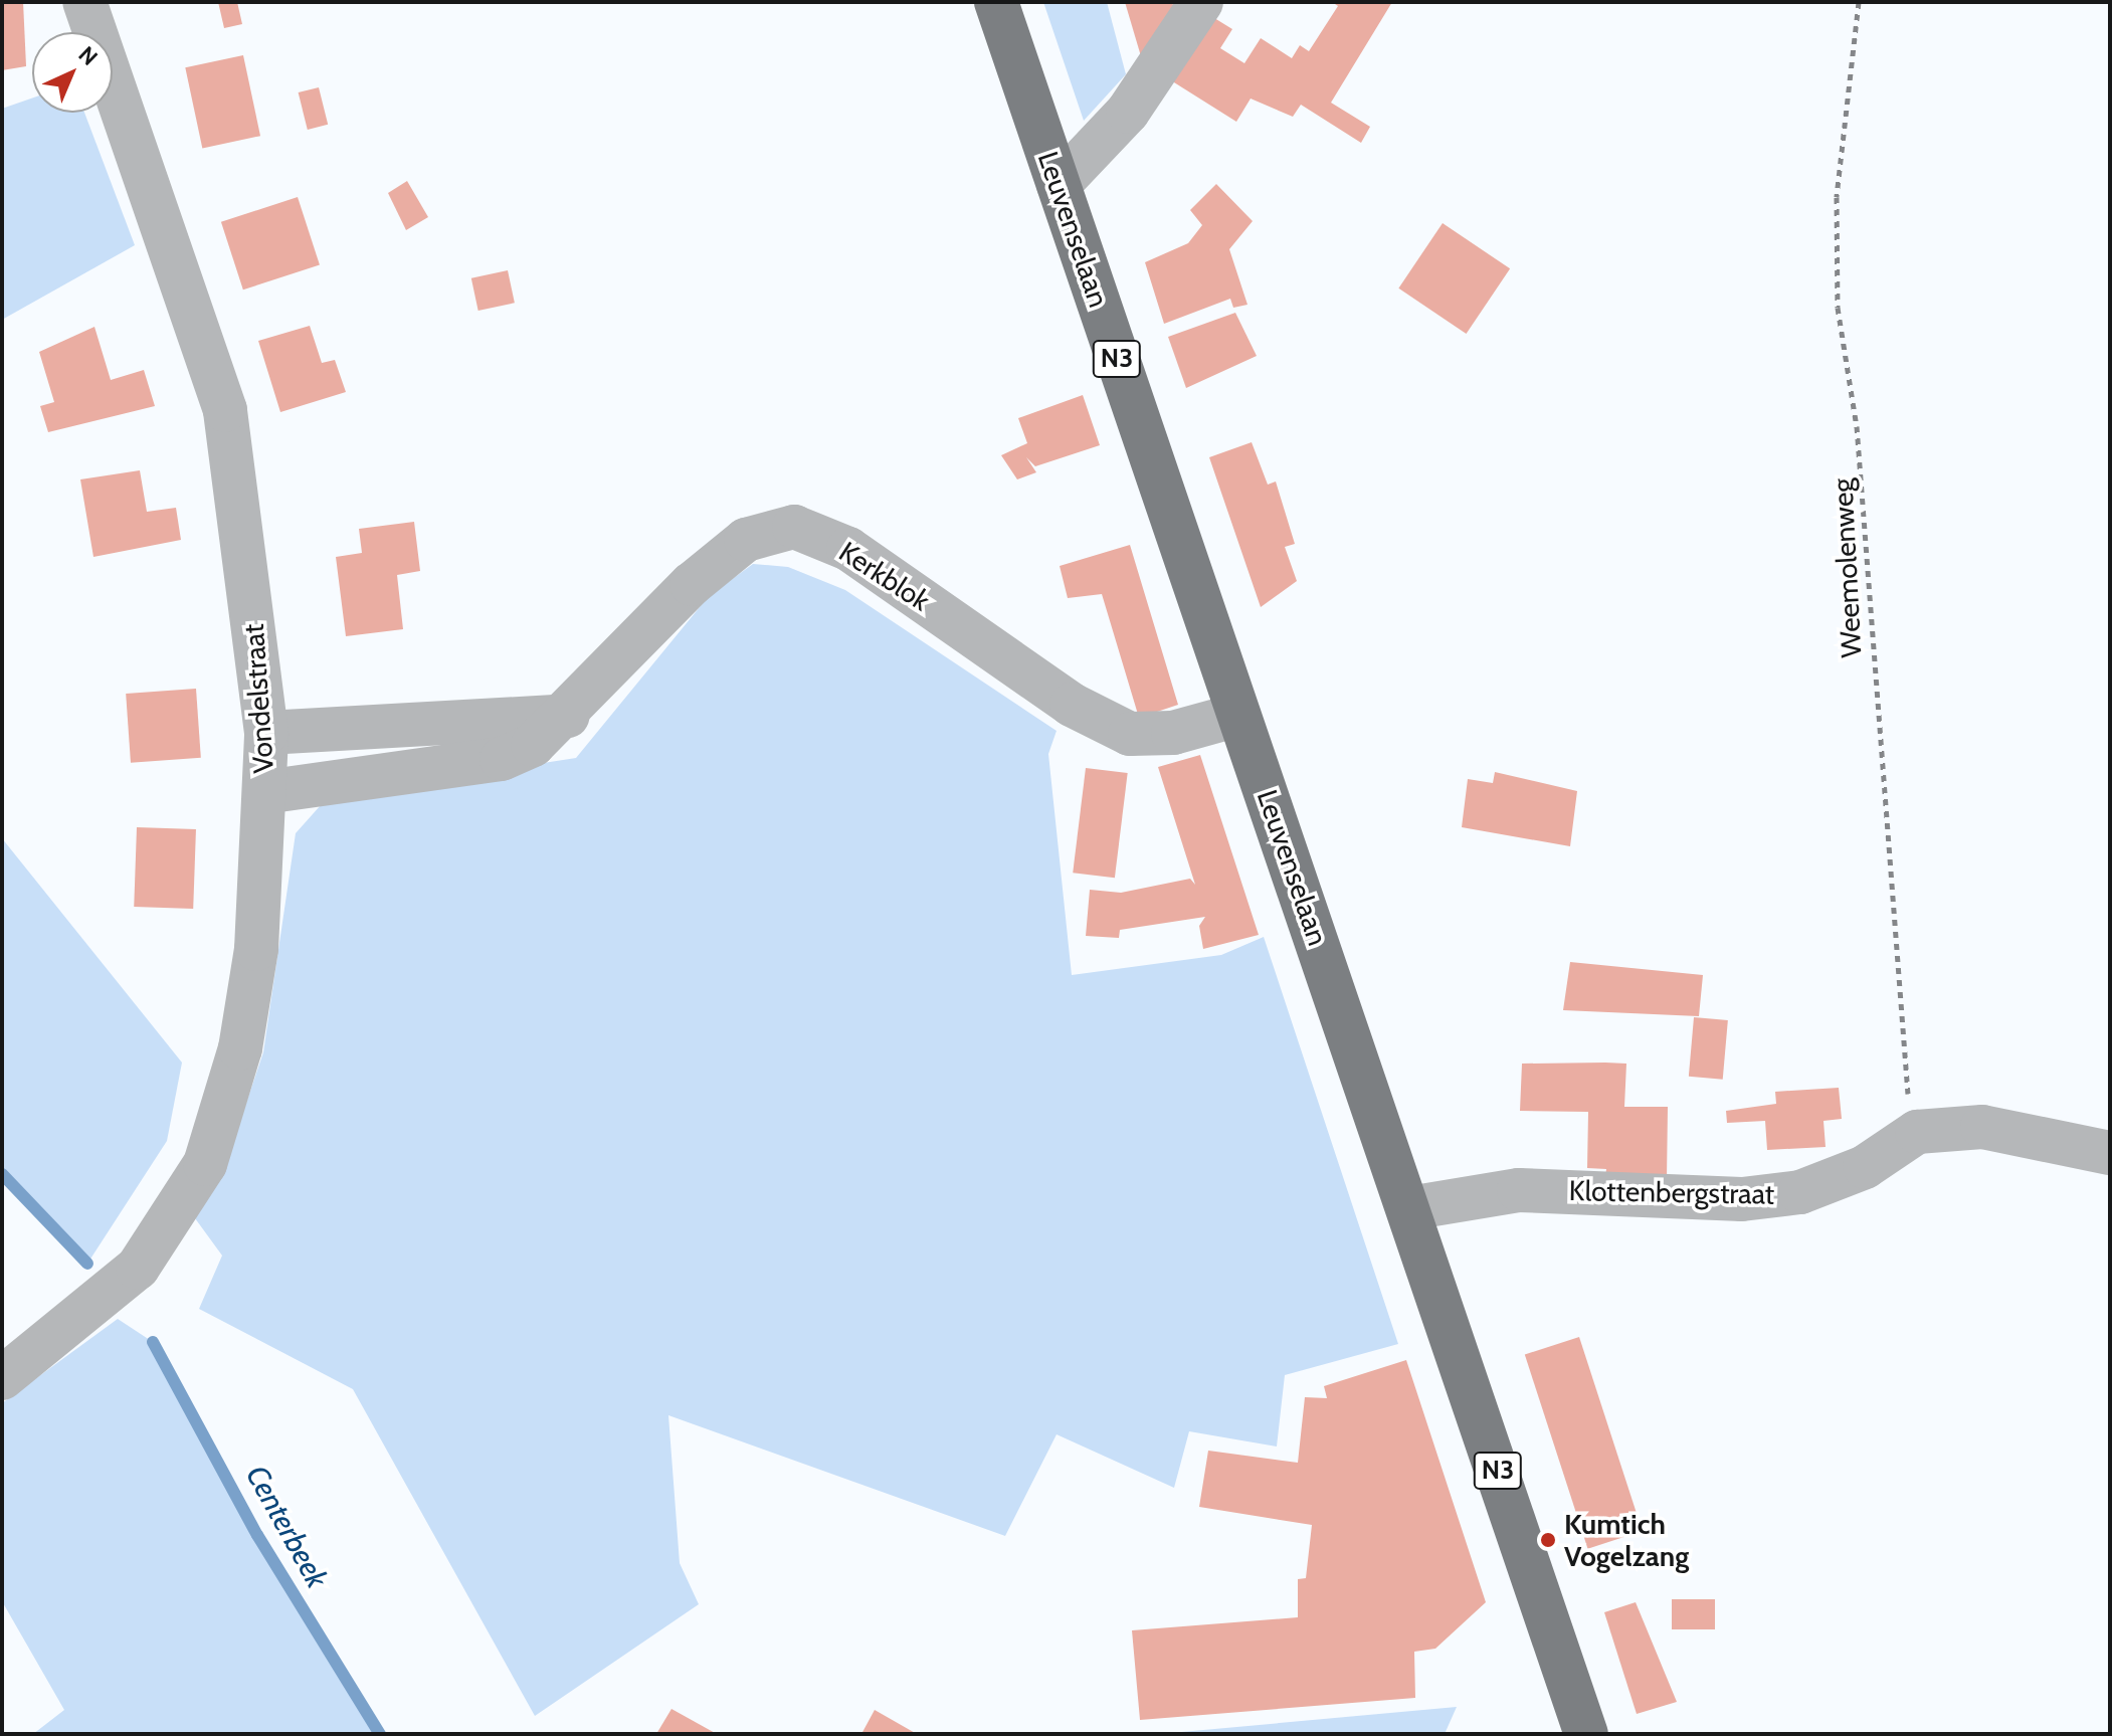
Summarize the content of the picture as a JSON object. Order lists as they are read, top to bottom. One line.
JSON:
{"streets":{"main road":["Leuvenselaan","N3"],"street":["Kerkblok","Vondelstraat","Klottenbergstraat"],"path":["Weemolenweg"]},"crossings":[["Leuvenselaan","Kerkblok"],["Leuvenselaan","Klottenbergstraat"],["Weemolenweg","Klottenbergstraat"],["Kerkblok","Vondelstraat"]],"water":["Centerbeek"],"places":["Kumtich Vogelzang"],"north":"top right"}
